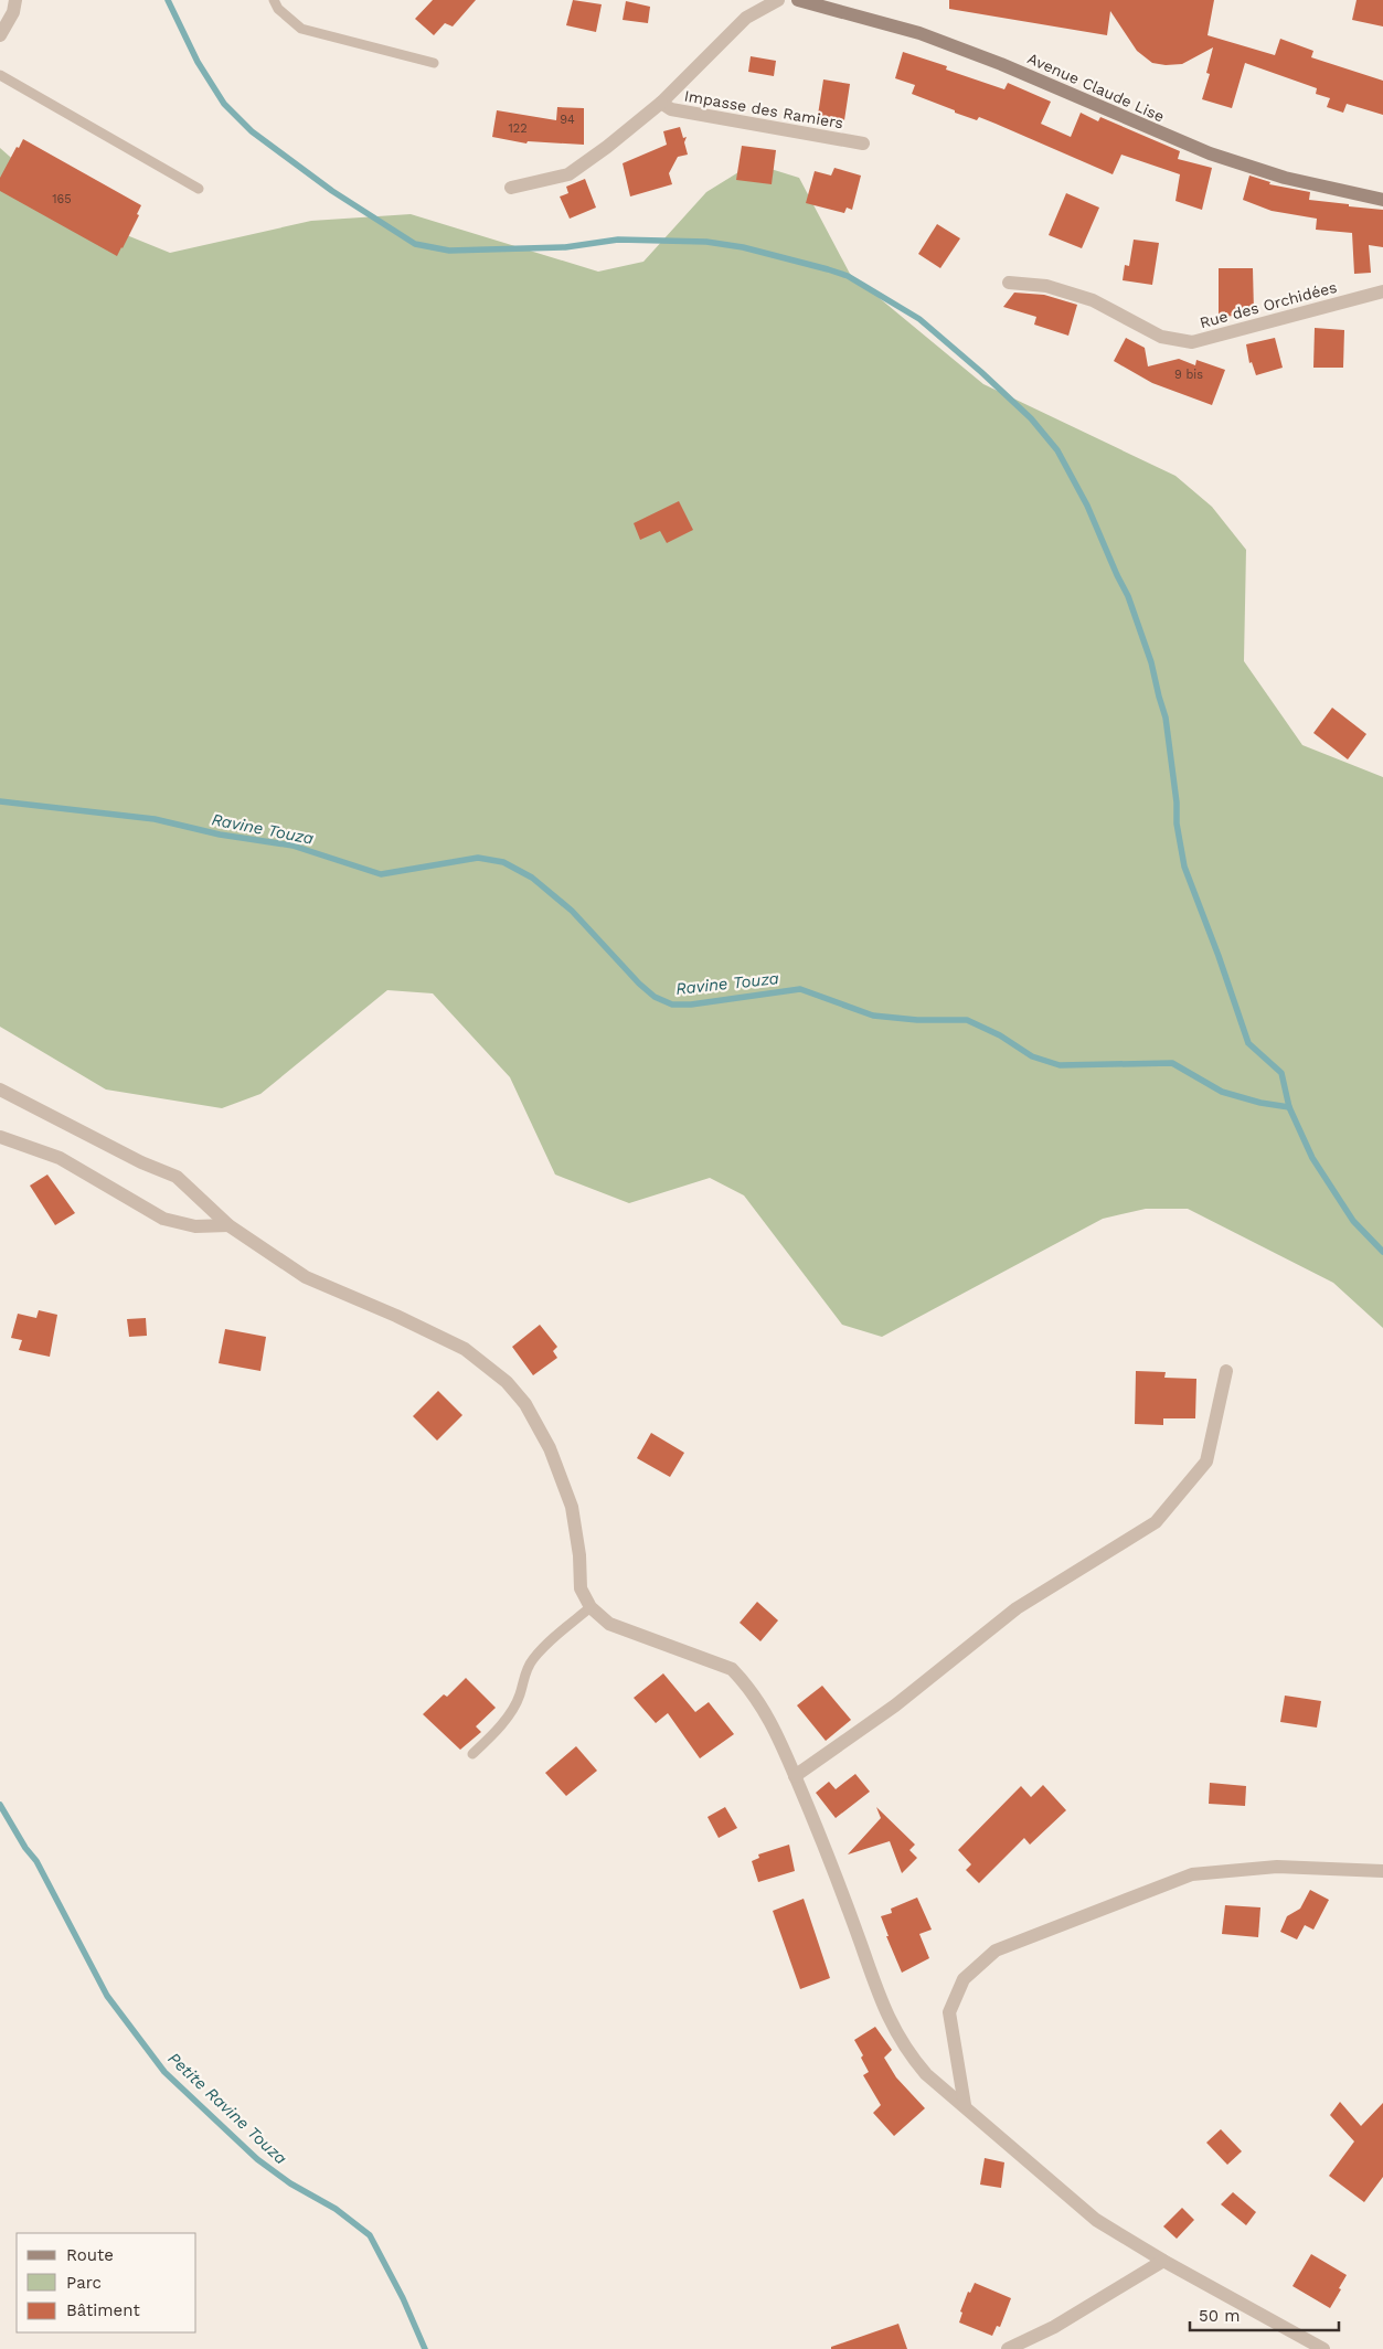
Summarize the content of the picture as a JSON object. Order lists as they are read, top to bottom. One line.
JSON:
{"streets":{"street":["Avenue Claude Lise","Impasse des Ramiers","Rue des Orchidées"]},"water":["Ravine Touza","Petite Ravine Touza"],"house_numbers":["94","122","165","9 bis"],"legend":["Route","Parc","Bâtiment"],"scale_bar":"50 m"}
